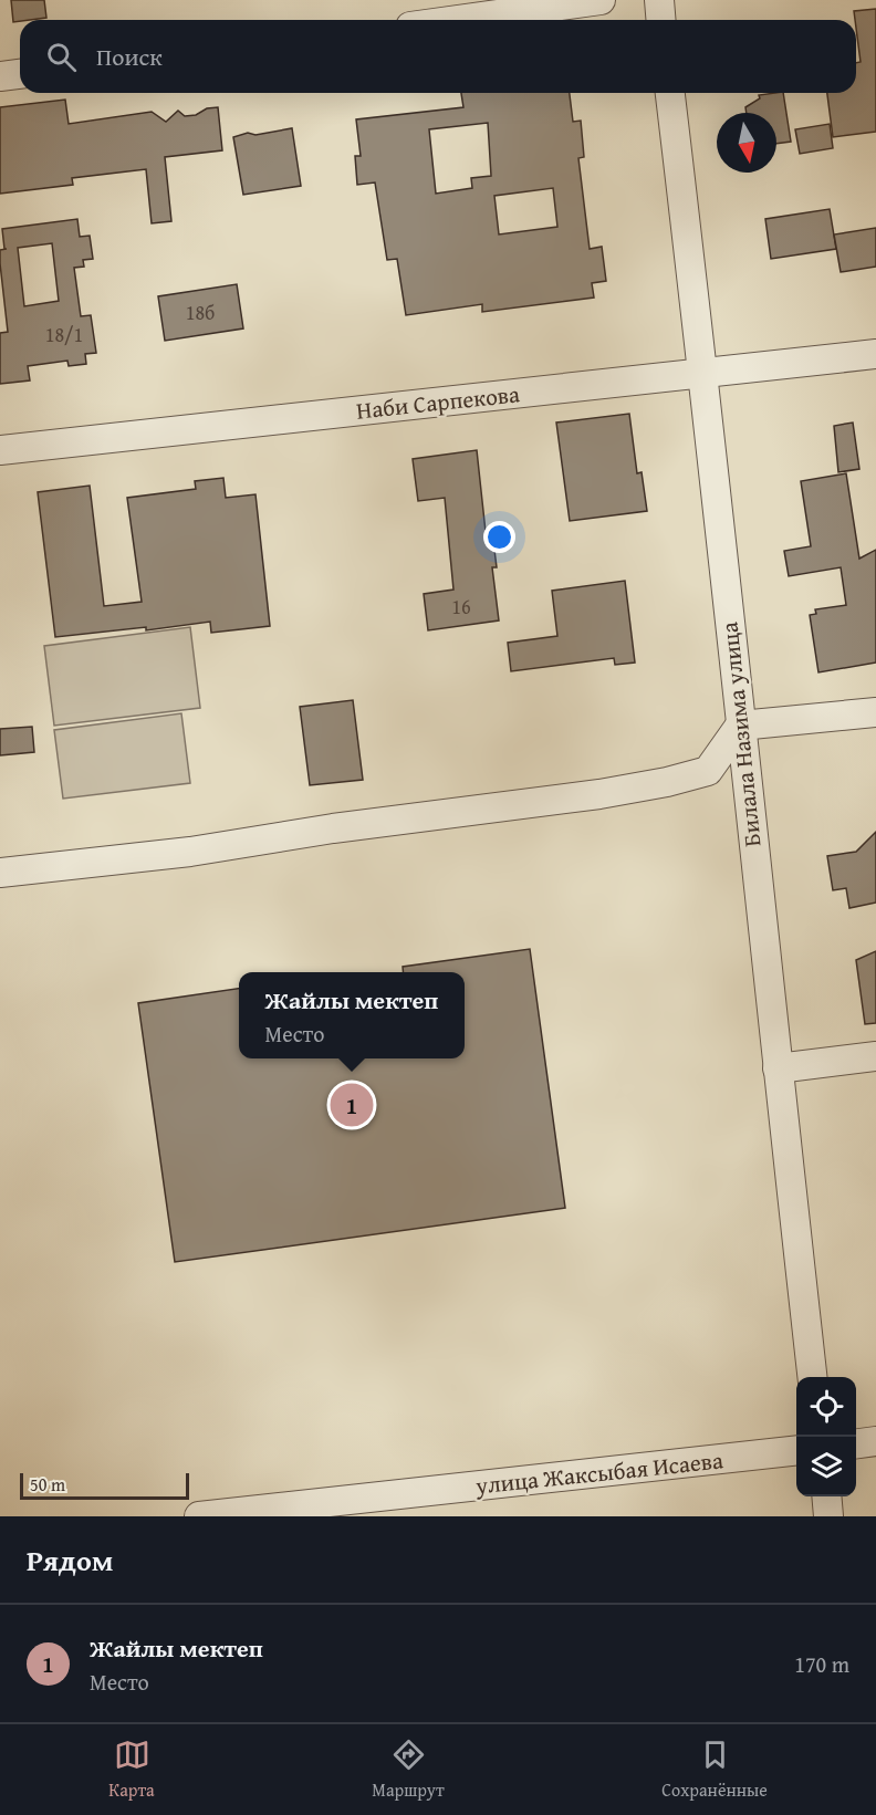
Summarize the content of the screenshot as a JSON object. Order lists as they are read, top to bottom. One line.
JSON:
{"streets":{"street":["Наби Сарпекова","Билала Назима улица","улица Жаксыбая Исаева"]},"crossings":[["Наби Сарпекова","Билала Назима улица"]],"house_numbers":["18б","18/1","16"],"scale_bar":"50 m","north":"bottom","page":{"search":"Поиск","popup":["Жайлы мектеп","Место"],"pins":"1","scale":"50 m","heading":"Рядом","list":[{"mark":"1","name":"Жайлы мектеп","note":"Место","value":"170 m"}],"nav":["Карта","Маршрут","Сохранённые"]}}
